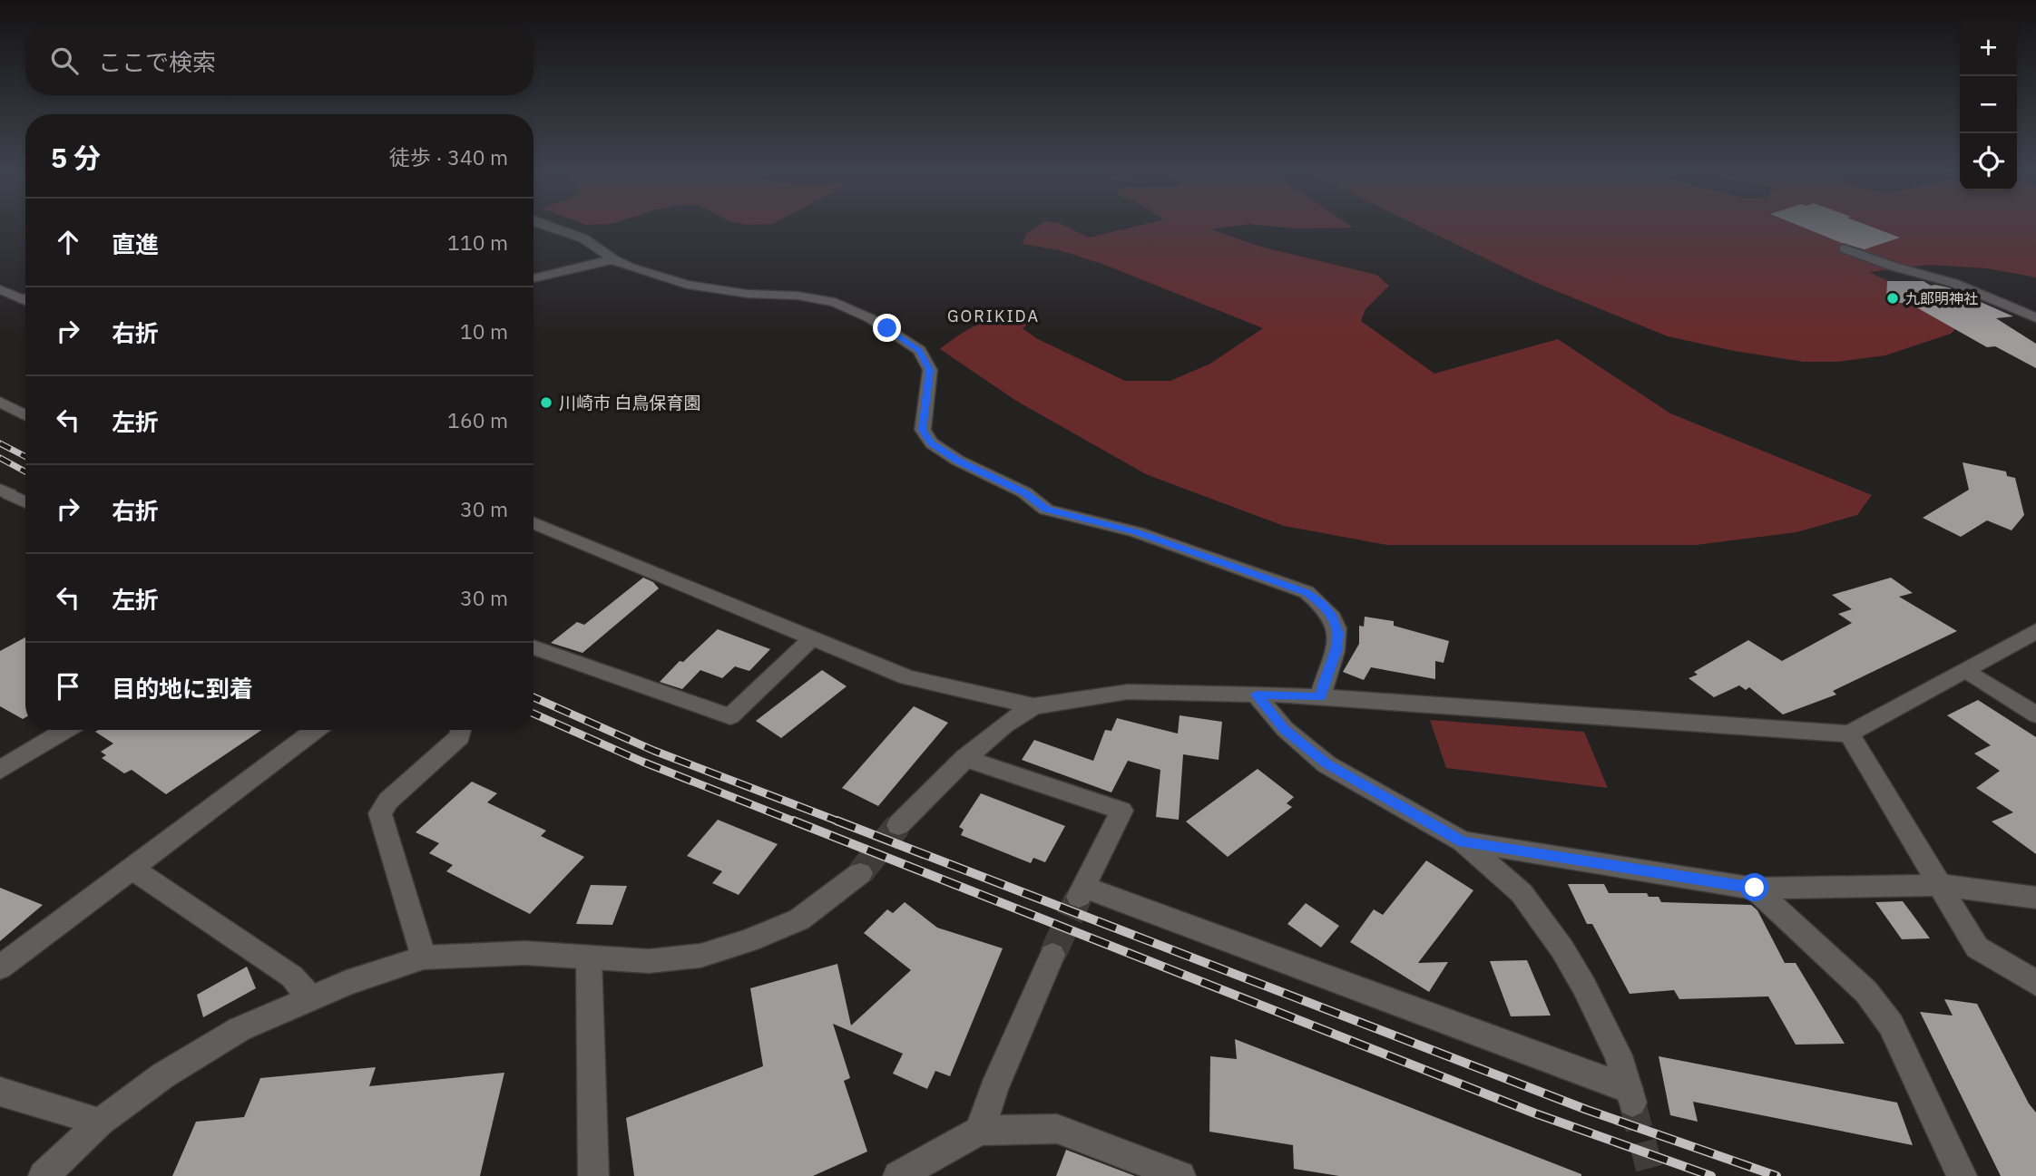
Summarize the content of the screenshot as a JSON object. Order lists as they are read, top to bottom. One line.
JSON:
{"districts":["GORIKIDA"],"places":["九郎明神社","川崎市 白鳥保育園"],"page":{"map_buttons":["+","−"],"search":"ここで検索","heading":["5 分","徒歩 · 340 m"],"list":[["直進","110 m"],["右折","10 m"],["左折","160 m"],["右折","30 m"],["左折","30 m"],"目的地に到着"]}}
